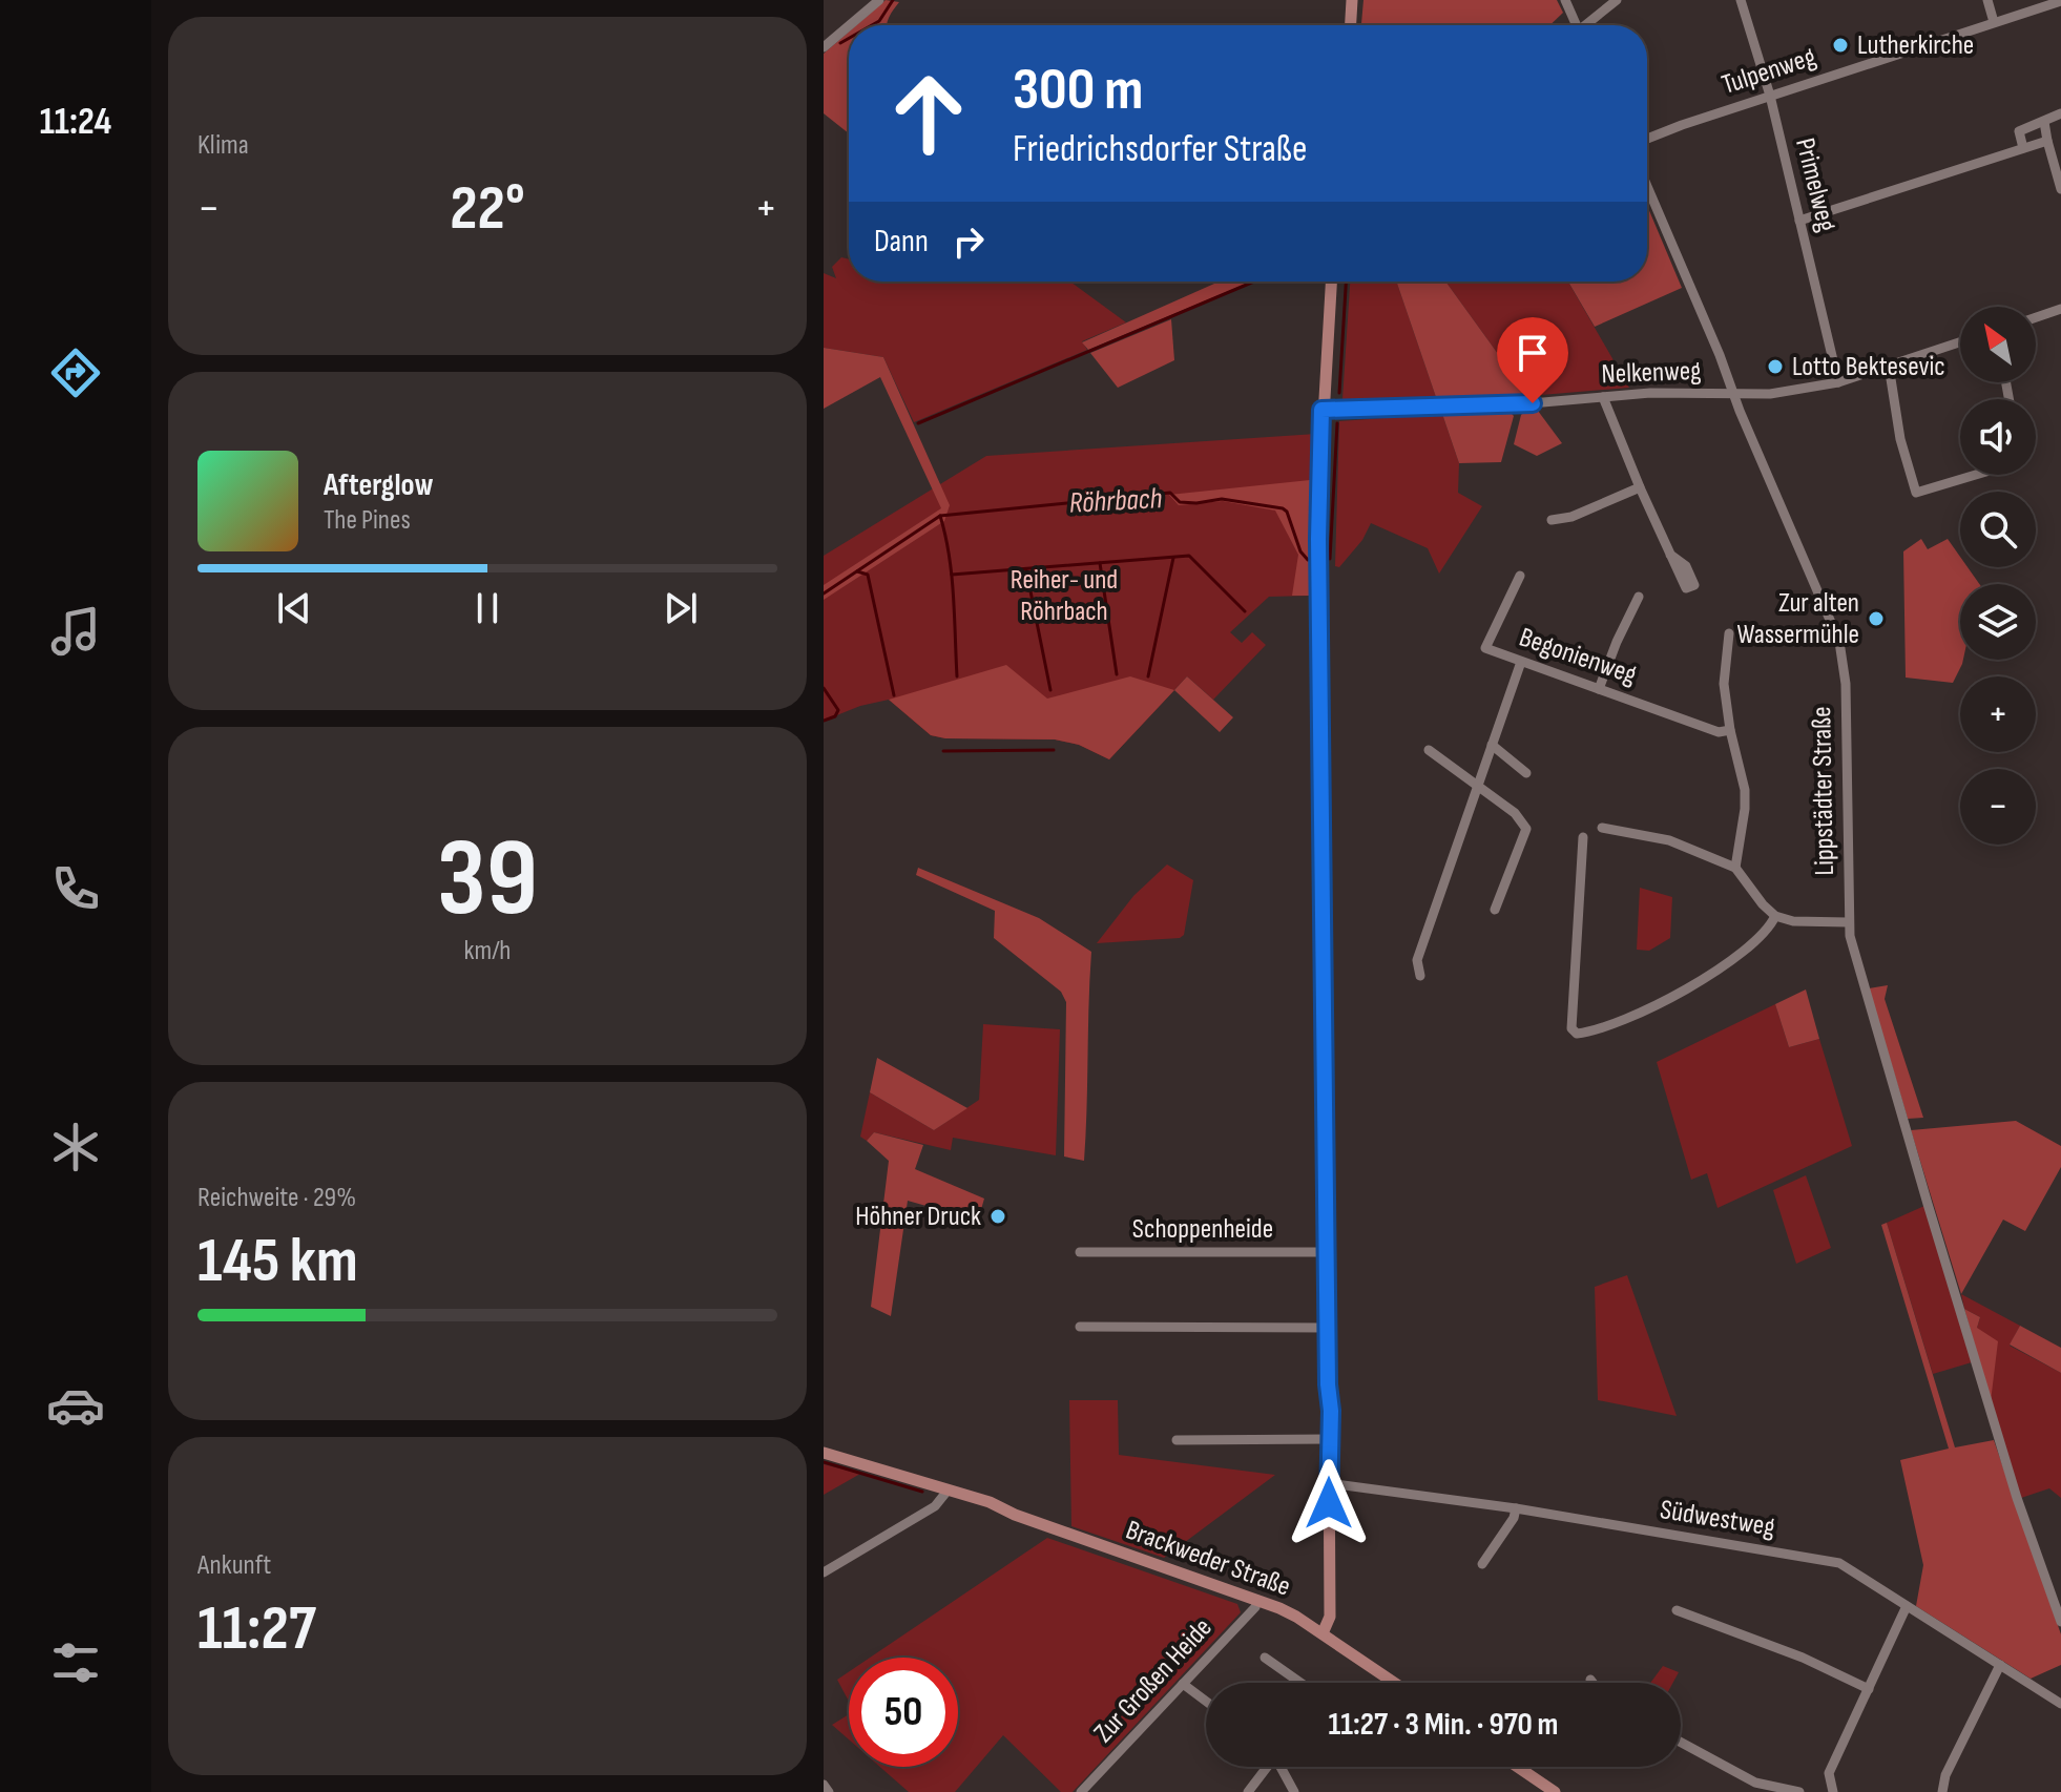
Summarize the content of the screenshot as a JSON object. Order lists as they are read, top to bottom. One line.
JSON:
{"streets":{"main road":["Brackweder Straße"],"street":["Tulpenweg","Primelweg","Nelkenweg","Begonienweg","Lippstädter Straße","Schoppenheide","Südwestweg","Zur Großen Heide"]},"crossings":[["Tulpenweg","Primelweg"],["Primelweg","Nelkenweg"],["Nelkenweg","Lippstädter Straße"],["Brackweder Straße","Zur Großen Heide"]],"water":["Röhrbach"],"parks":["Reiher- und Röhrbach"],"places":["Lutherkirche","Lotto Bektesevic","Zur alten Wassermühle","Höhner Druck"],"north":"top left","page":{"tabs":"11:24","tile":["Klima",["39","km/h"],["Reichweite · 29%","145 km"],["Ankunft","11:27"]],"turn":["300 m","Friedrichsdorfer Straße"],"heat":["−","22°","+"],"then":"Dann","map_buttons":["+","−"],"song":["Afterglow","The Pines"],"limit":"50","trip":"11:27 · 3 Min. · 970 m"}}
